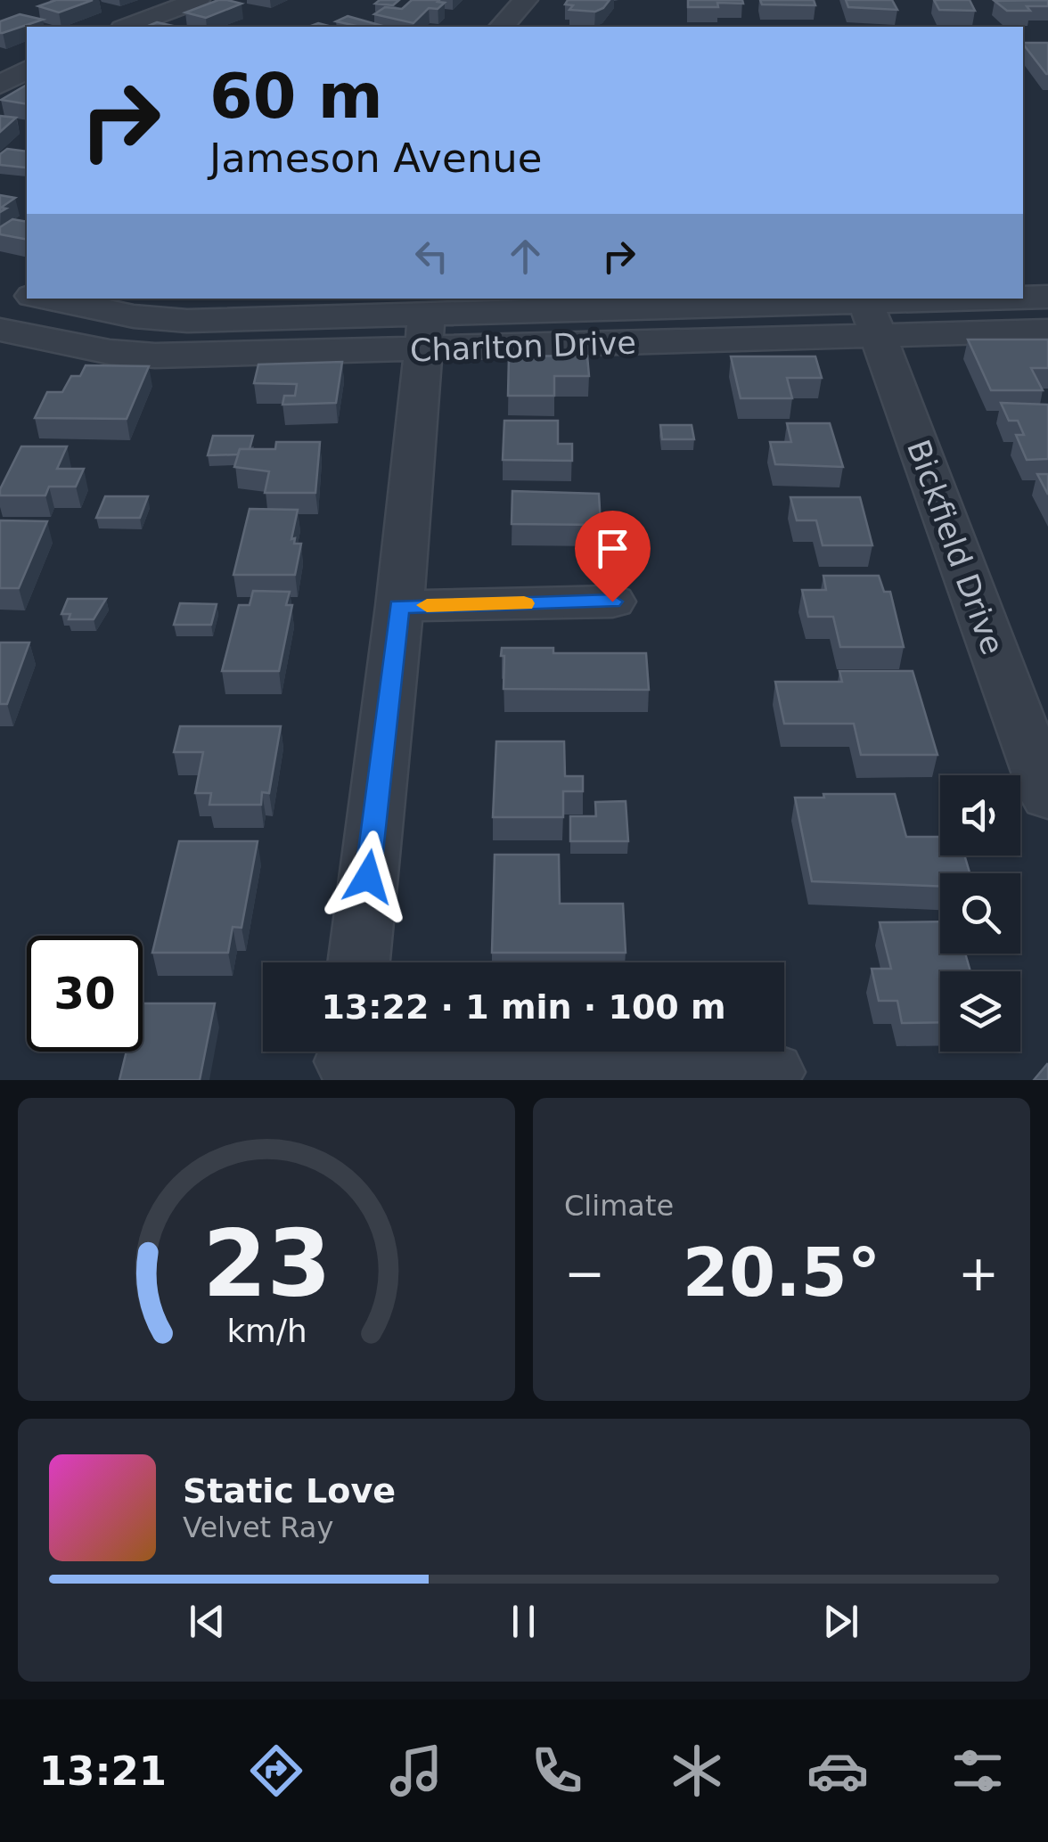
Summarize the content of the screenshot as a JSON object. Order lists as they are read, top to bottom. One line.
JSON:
{"streets":{"street":["Charlton Drive","Bickfield Drive"]},"crossings":[["Charlton Drive","Bickfield Drive"]],"page":{"turn":["60 m","Jameson Avenue"],"limit":"30","trip":"13:22 · 1 min · 100 m","tile":"Climate","heat":["−","20.5°","+"],"song":["Static Love","Velvet Ray"],"tabs":"13:21","gauge":["23","km/h"]}}
